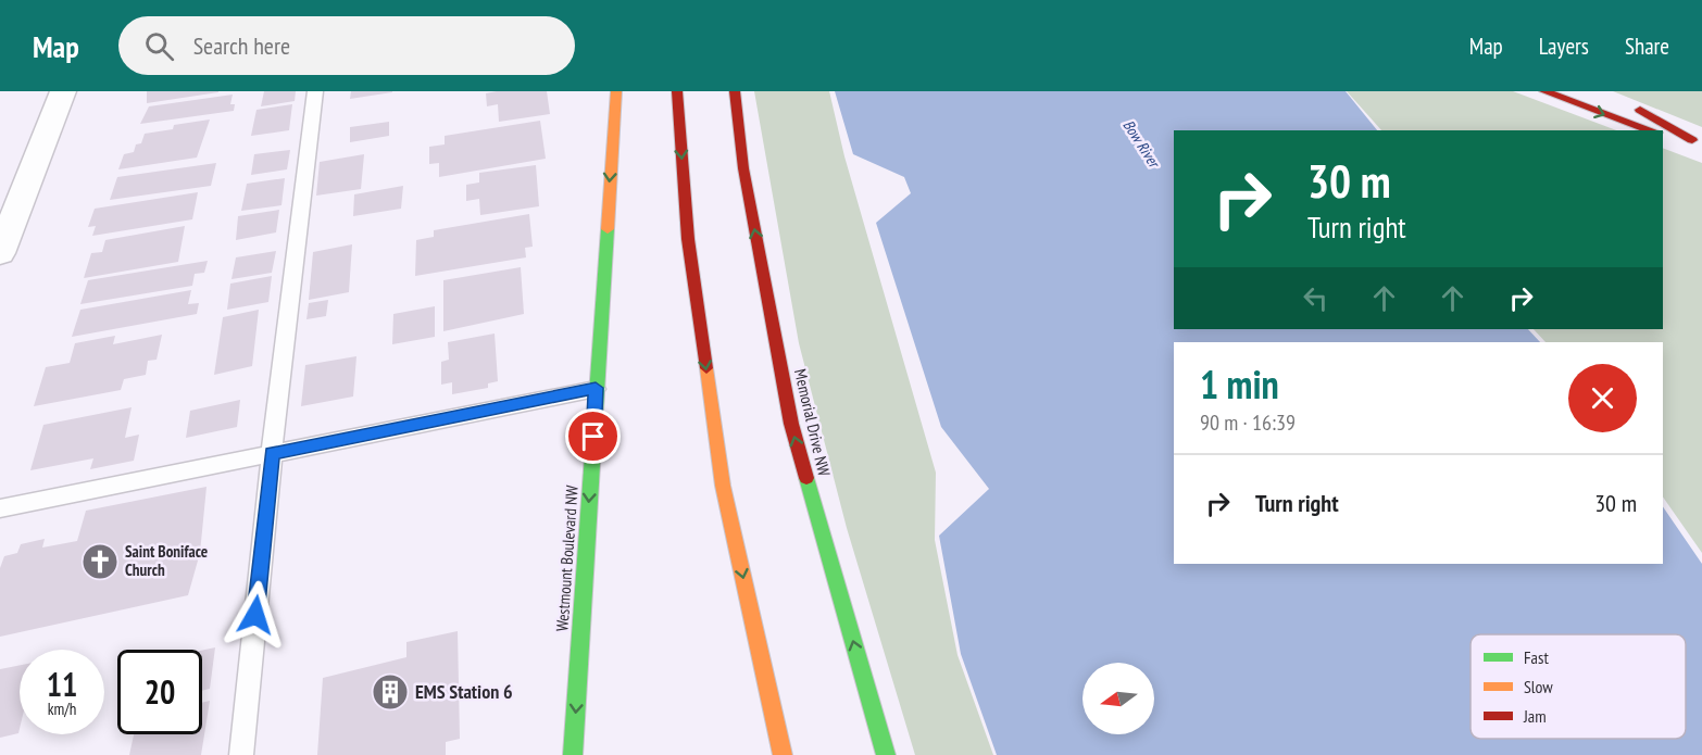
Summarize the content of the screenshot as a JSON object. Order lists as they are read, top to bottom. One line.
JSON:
{"streets":{"main road":["Memorial Drive NW","Westmount Boulevard NW"]},"water":["Bow River"],"places":{"church":["Saint Boniface Church"],"building":["EMS Station 6"]},"legend":["Fast","Slow","Jam"],"north":"left","page":{"header":"Map","search":"Search here","nav":["Map","Layers","Share"],"turn":["30 m","Turn right"],"heading":["1 min","90 m · 16:39"],"list":[{"name":"Turn right","value":"30 m"}],"speed":"11 km/h","limit":"20"}}
